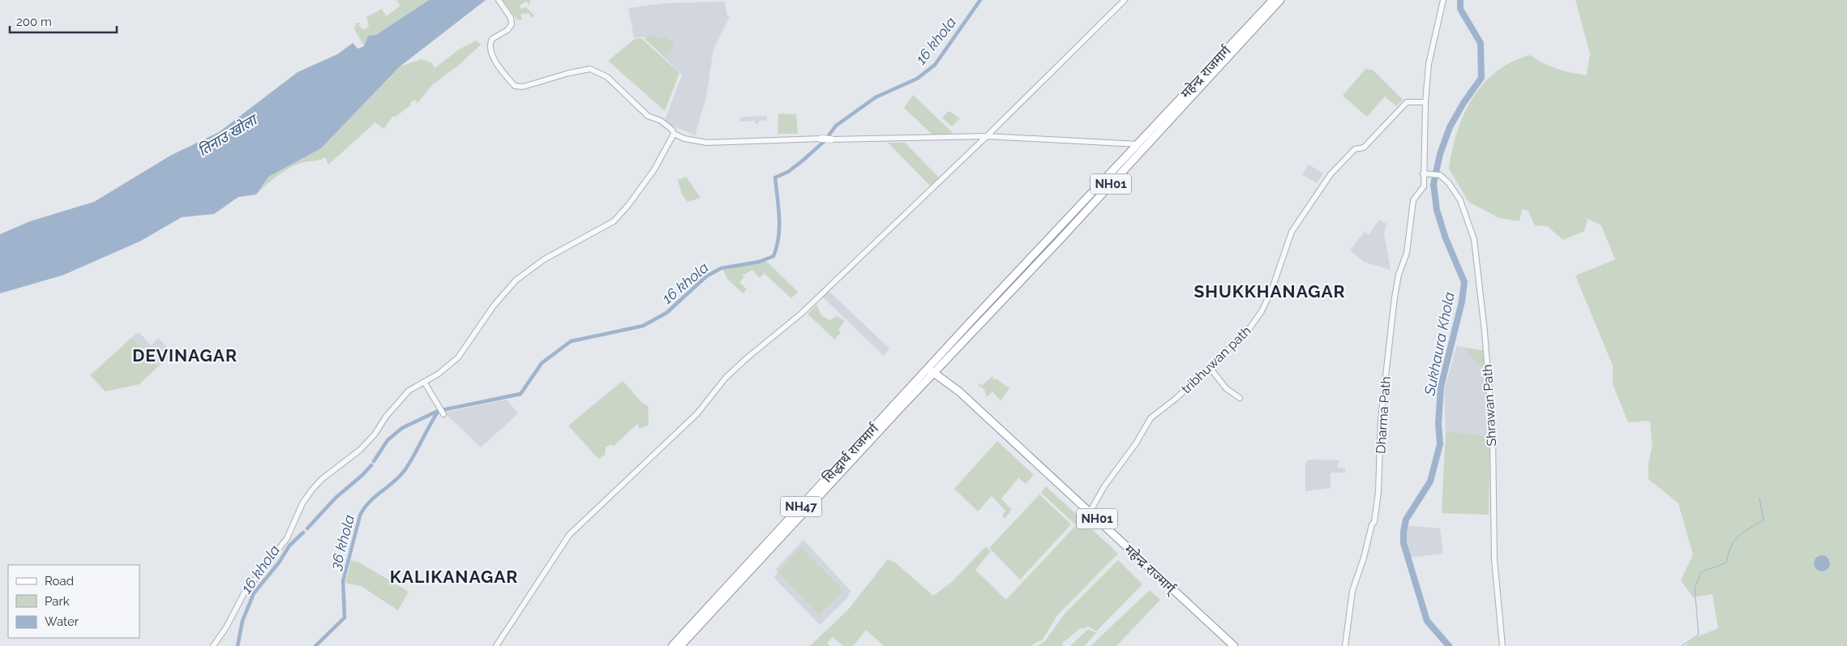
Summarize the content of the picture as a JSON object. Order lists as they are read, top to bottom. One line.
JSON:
{"streets":{"highway":["महेन्द्र राजमार्ग","NH01","सिद्धार्थ राजमार्ग","NH47","महेन्द्र राज्मार्ग्"],"street":["tribhuwan path","Shrawan Path","Dharma Path"]},"crossings":[["महेन्द्र राजमार्ग","NH01"],["NH01","सिद्धार्थ राजमार्ग"],["NH01","NH47"],["NH01","महेन्द्र राज्मार्ग्"],["tribhuwan path","महेन्द्र राज्मार्ग्"],["Shrawan Path","Dharma Path"],["सिद्धार्थ राजमार्ग","NH47"],["सिद्धार्थ राजमार्ग","महेन्द्र राज्मार्ग्"],["NH47","महेन्द्र राज्मार्ग्"]],"districts":["SHUKKHANAGAR","DEVINAGAR","KALIKANAGAR"],"water":["16 khola","तिनाउ खोला","Sukhaura Khola","36 khola"],"legend":["Road","Park","Water"],"scale_bar":"200 m"}
